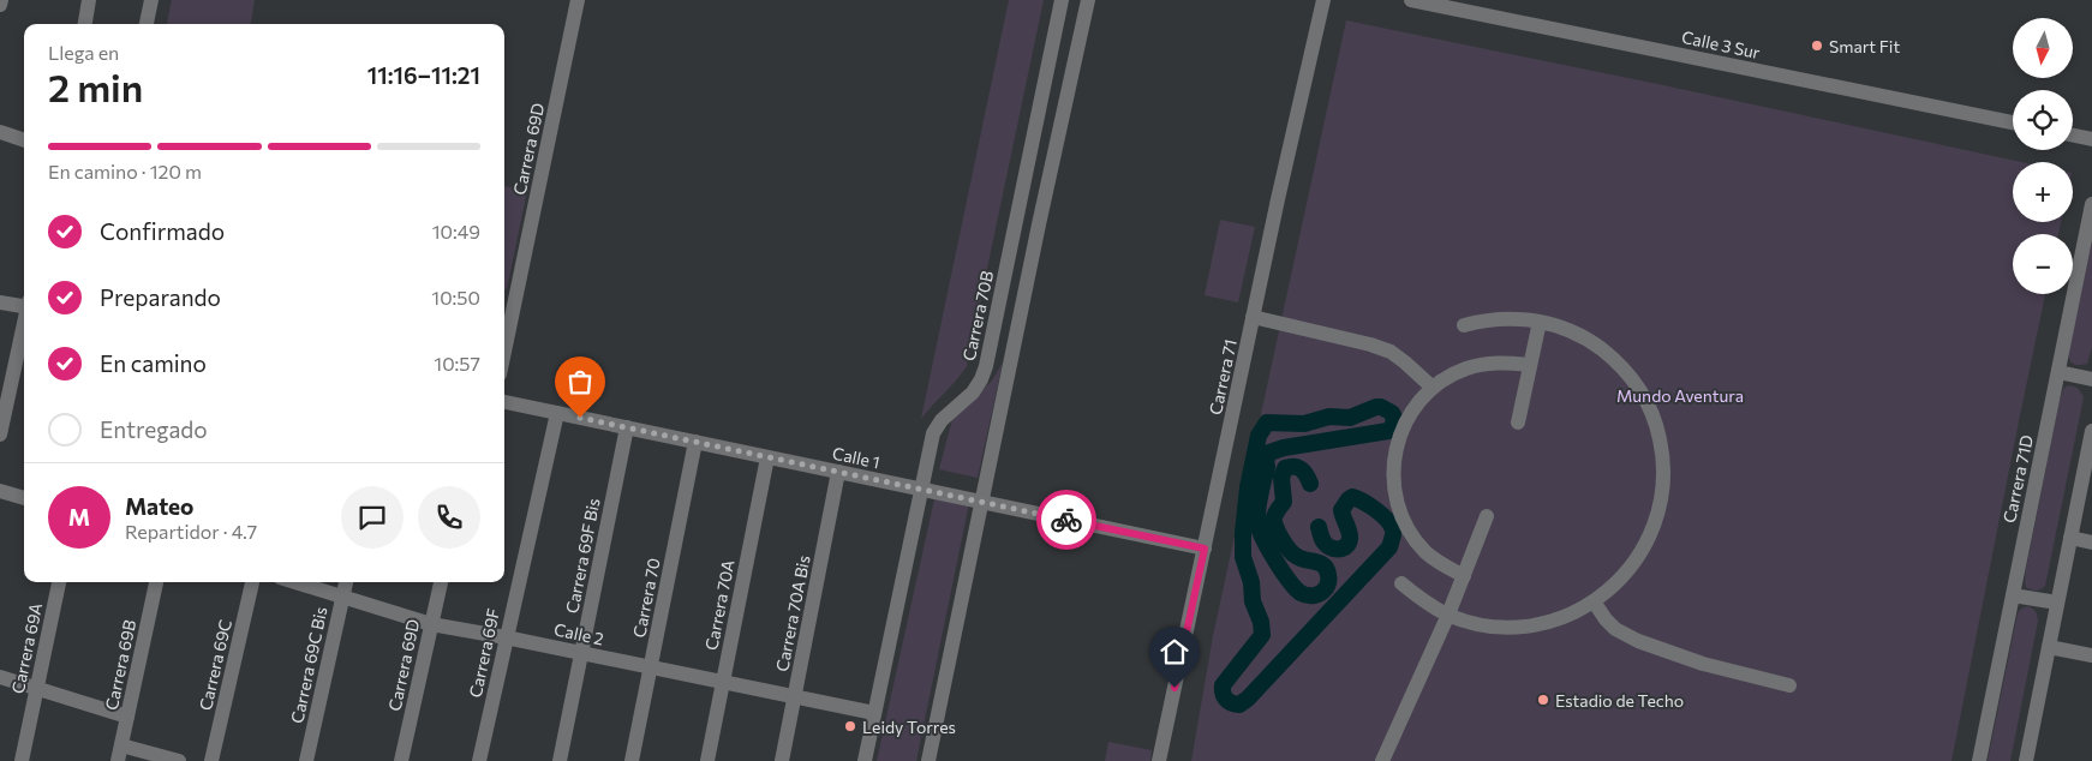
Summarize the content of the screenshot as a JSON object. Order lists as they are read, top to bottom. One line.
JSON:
{"streets":{"street":["Calle 3 Sur","Carrera 69D","Carrera 70B","Carrera 71","Calle 1","Carrera 71D","Carrera 69F Bis","Carrera 70","Carrera 70A","Carrera 70A Bis","Calle 2","Carrera 69A","Carrera 69F","Carrera 69B","Carrera 69C","Carrera 69C Bis"]},"crossings":[["Carrera 69D","Calle 2"],["Carrera 70B","Calle 1"],["Carrera 70B","Calle 2"],["Carrera 71","Calle 1"],["Calle 1","Carrera 69F Bis"],["Calle 1","Carrera 70"],["Calle 1","Carrera 70A"],["Calle 1","Carrera 70A Bis"],["Calle 1","Carrera 69F"],["Carrera 69F Bis","Calle 2"],["Carrera 70","Calle 2"],["Carrera 70A","Calle 2"],["Carrera 70A Bis","Calle 2"],["Calle 2","Carrera 69F"],["Calle 2","Carrera 69C Bis"]],"parks":["Mundo Aventura"],"places":["Smart Fit","Estadio de Techo","Leidy Torres"],"north":"bottom","page":{"map_buttons":["+","−"],"heading":["2 min","Llega en","11:16–11:21"],"panel":["Mateo","Repartidor · 4.7"],"bar":"En camino · 120 m","list":[["Confirmado","10:49"],["Preparando","10:50"],["En camino","10:57"],"Entregado"],"round":"M"}}
